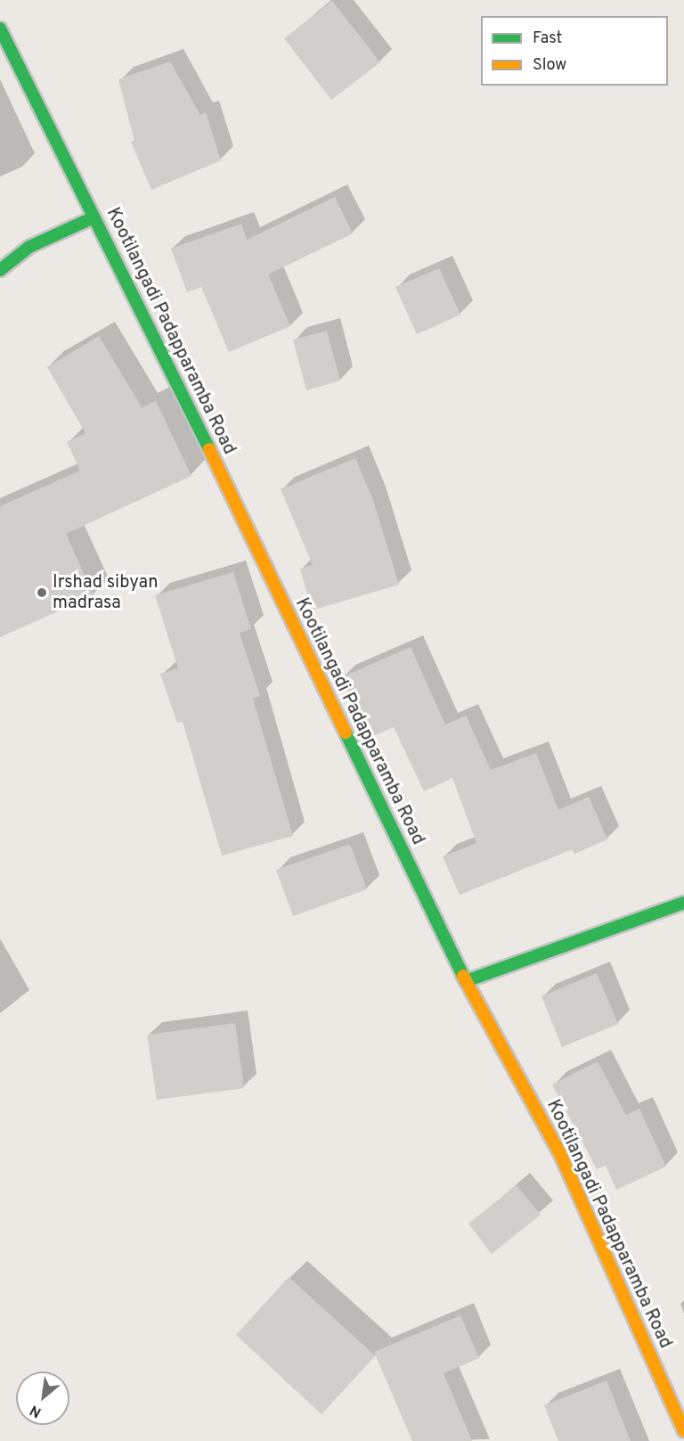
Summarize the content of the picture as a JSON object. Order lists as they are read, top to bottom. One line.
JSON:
{"streets":{"main road":["Kootilangadi Padapparamba Road"]},"places":["Irshad sibyan madrasa"],"legend":["Fast","Slow"],"north":"bottom left"}
